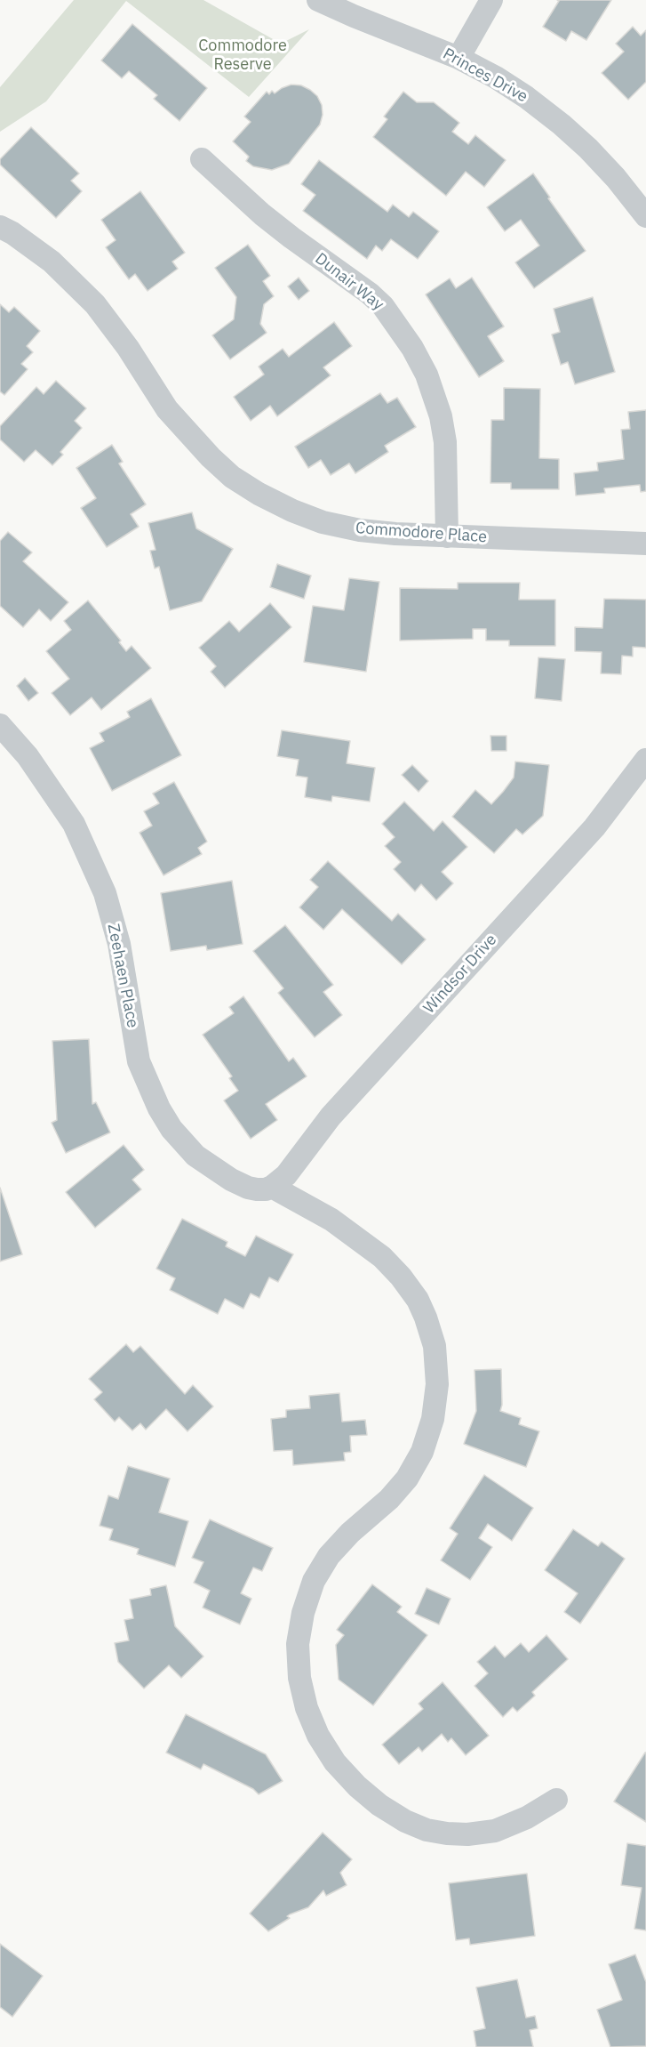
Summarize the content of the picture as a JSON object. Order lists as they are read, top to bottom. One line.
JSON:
{"streets":{"street":["Princes Drive","Dunair Way","Commodore Place","Windsor Drive","Zeehaen Place"]},"crossings":[["Dunair Way","Commodore Place"],["Windsor Drive","Zeehaen Place"]],"parks":["Commodore Reserve"]}
